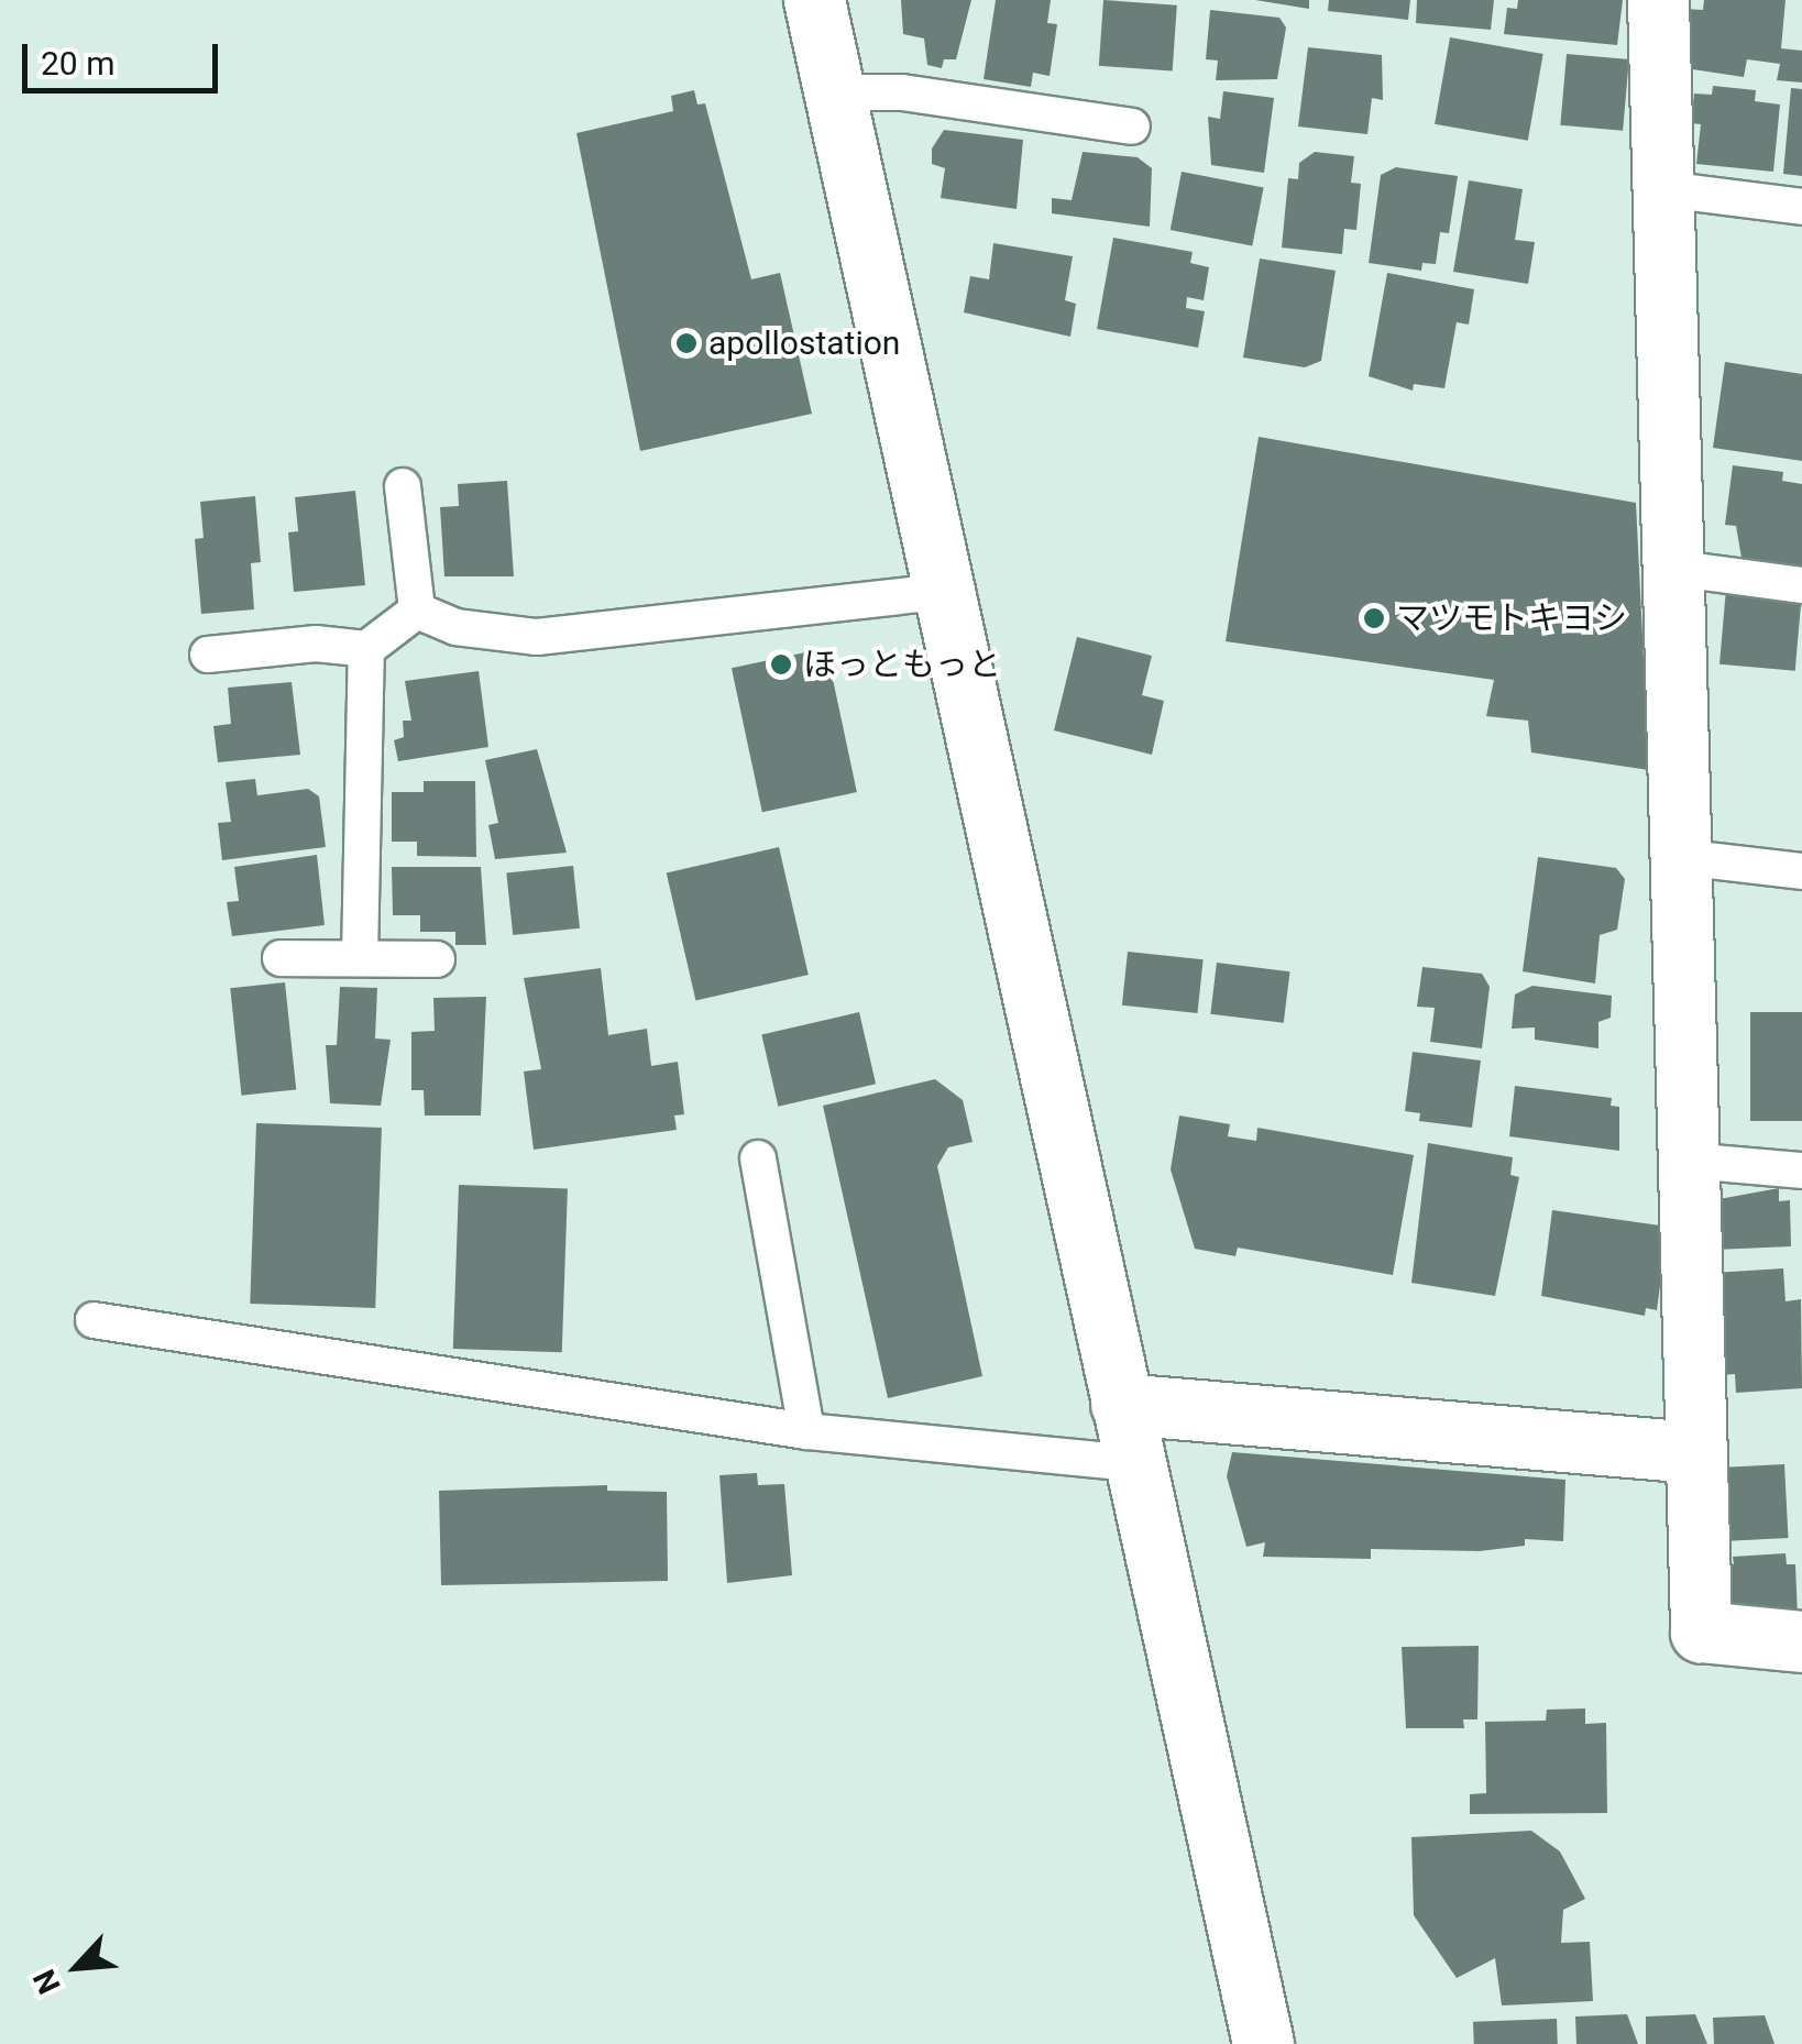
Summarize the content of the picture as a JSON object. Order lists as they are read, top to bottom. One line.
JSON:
{"places":["apollostation","マツモトキヨシ","ほっともっと"],"scale_bar":"20 m","north":"bottom left"}
